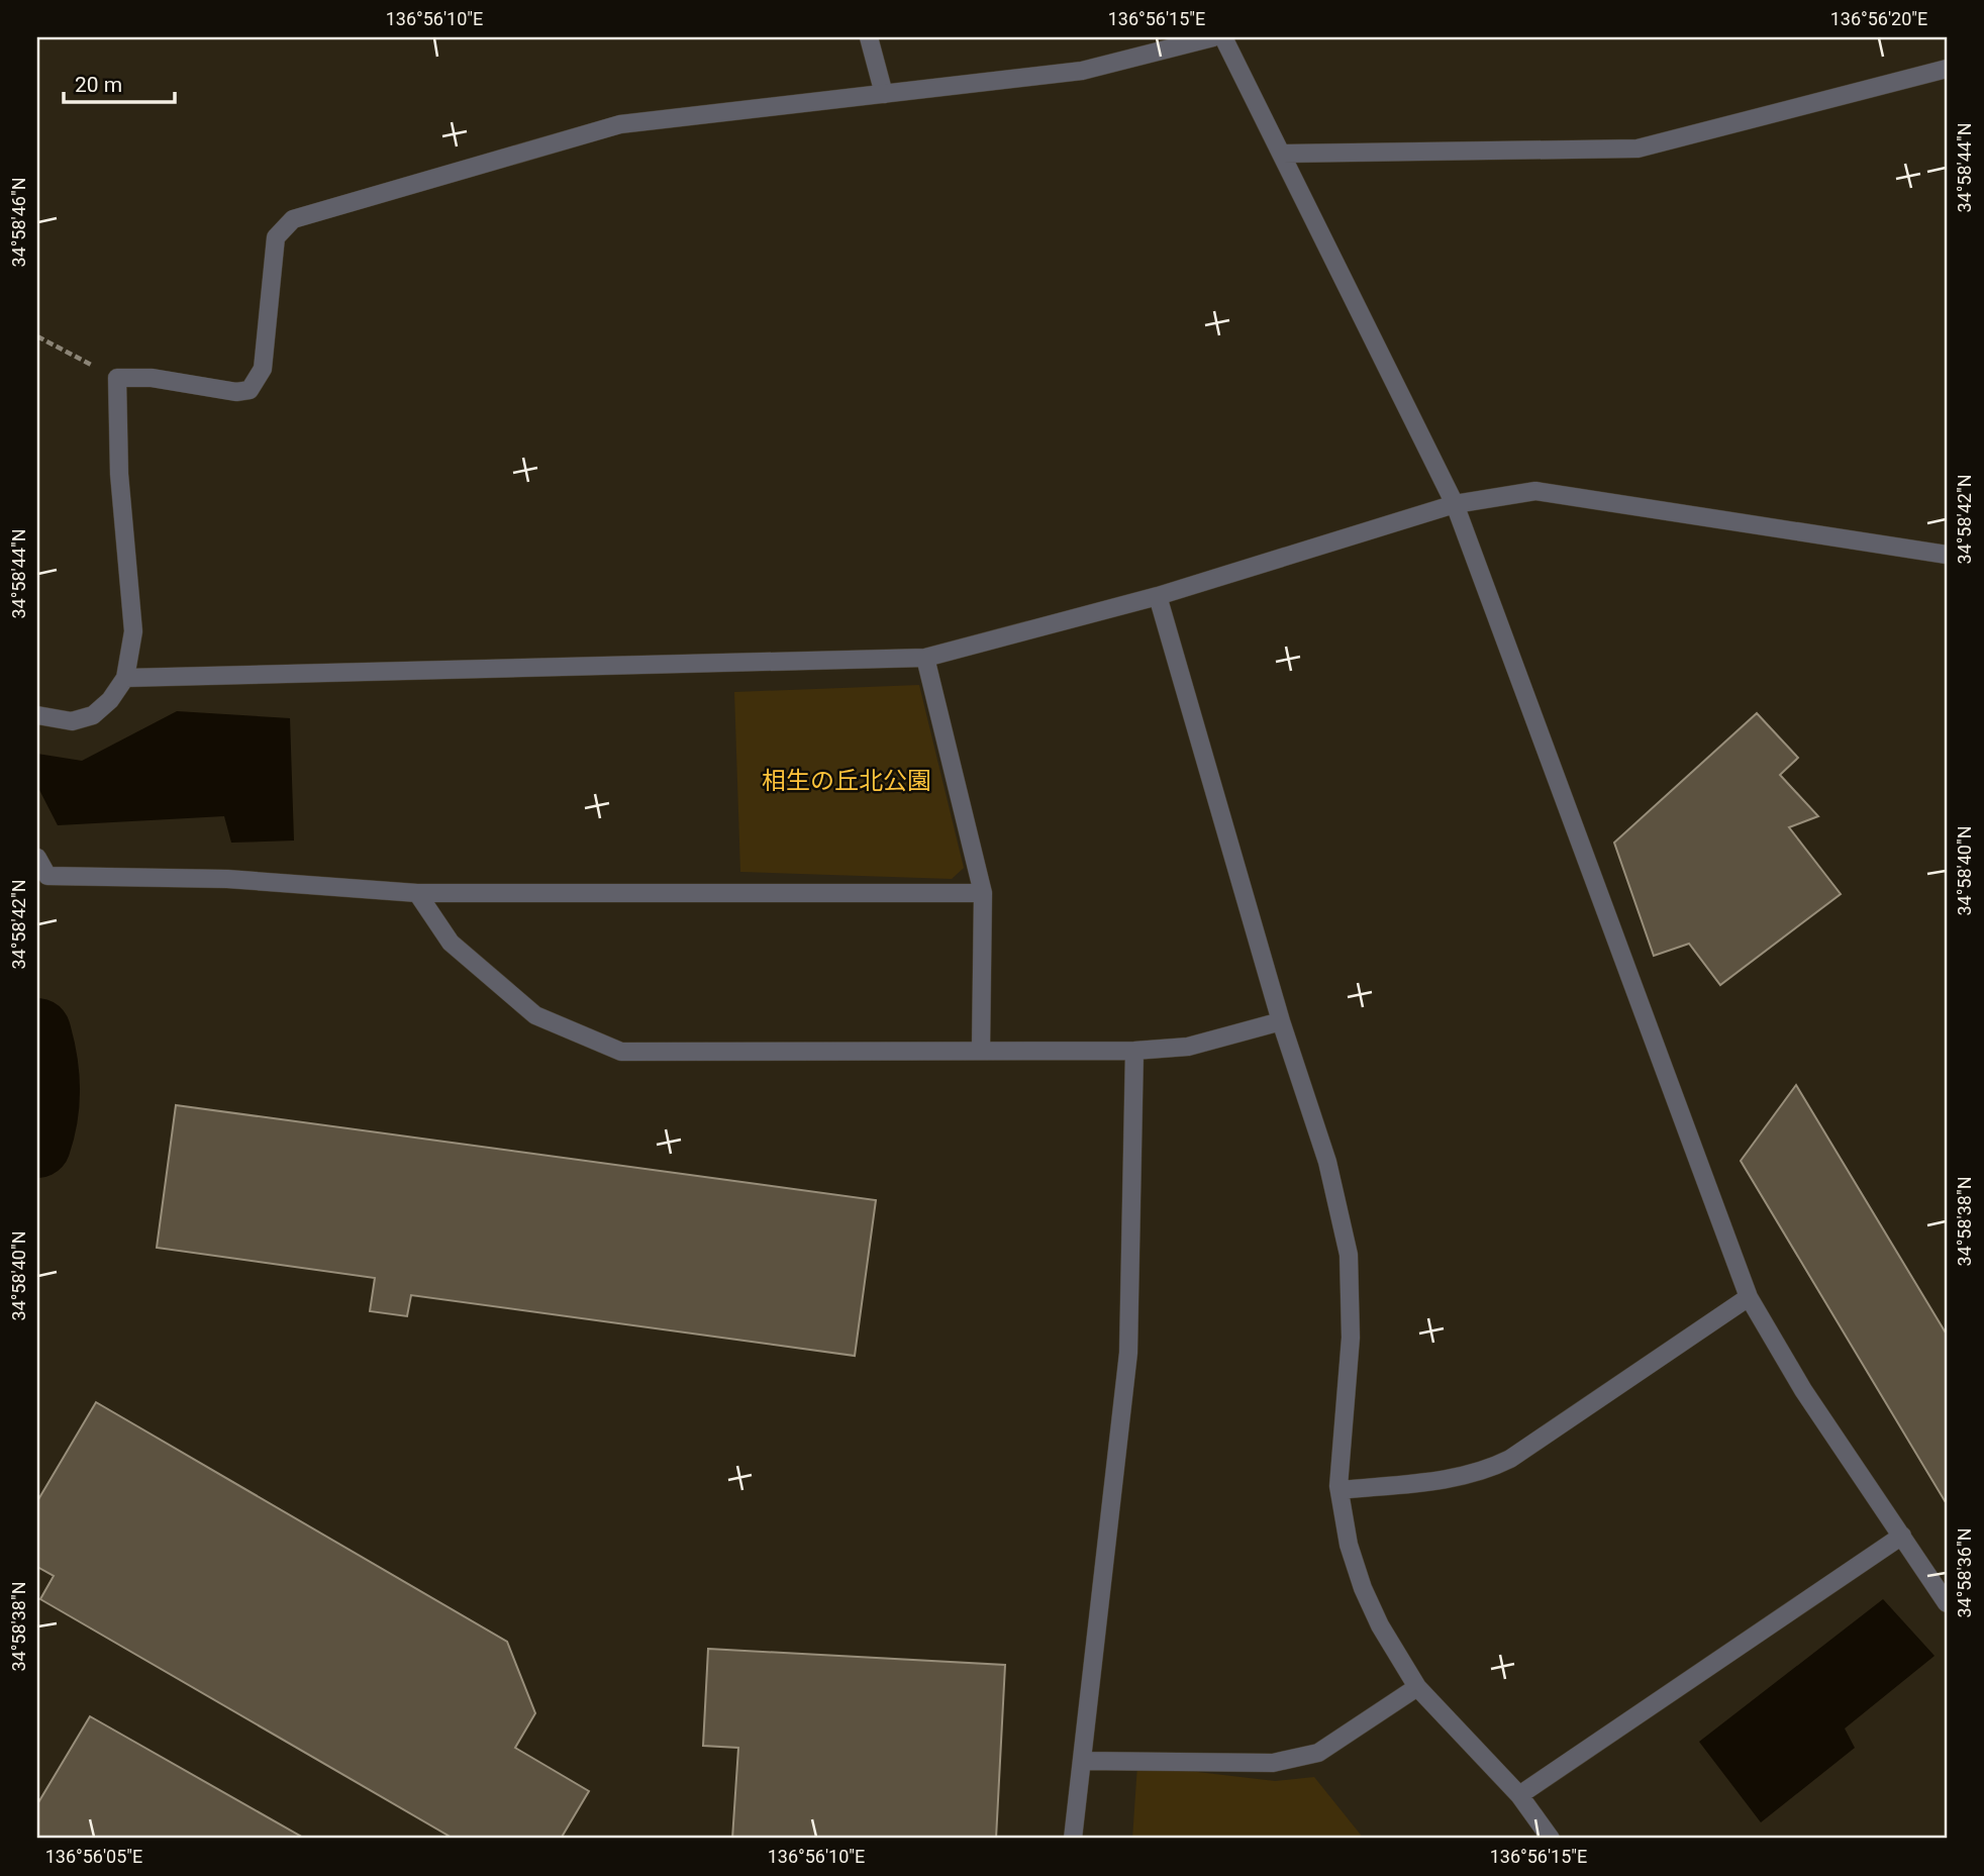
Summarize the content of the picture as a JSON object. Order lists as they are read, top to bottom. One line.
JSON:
{"parks":["相生の丘北公園"],"scale_bar":"20 m","coordinates":["136°56'10\"E","136°56'15\"E","136°56'20\"E","34°58'44\"N","34°58'46\"N","34°58'42\"N","34°58'40\"N","34°58'38\"N","34°58'36\"N","136°56'05\"E"]}
